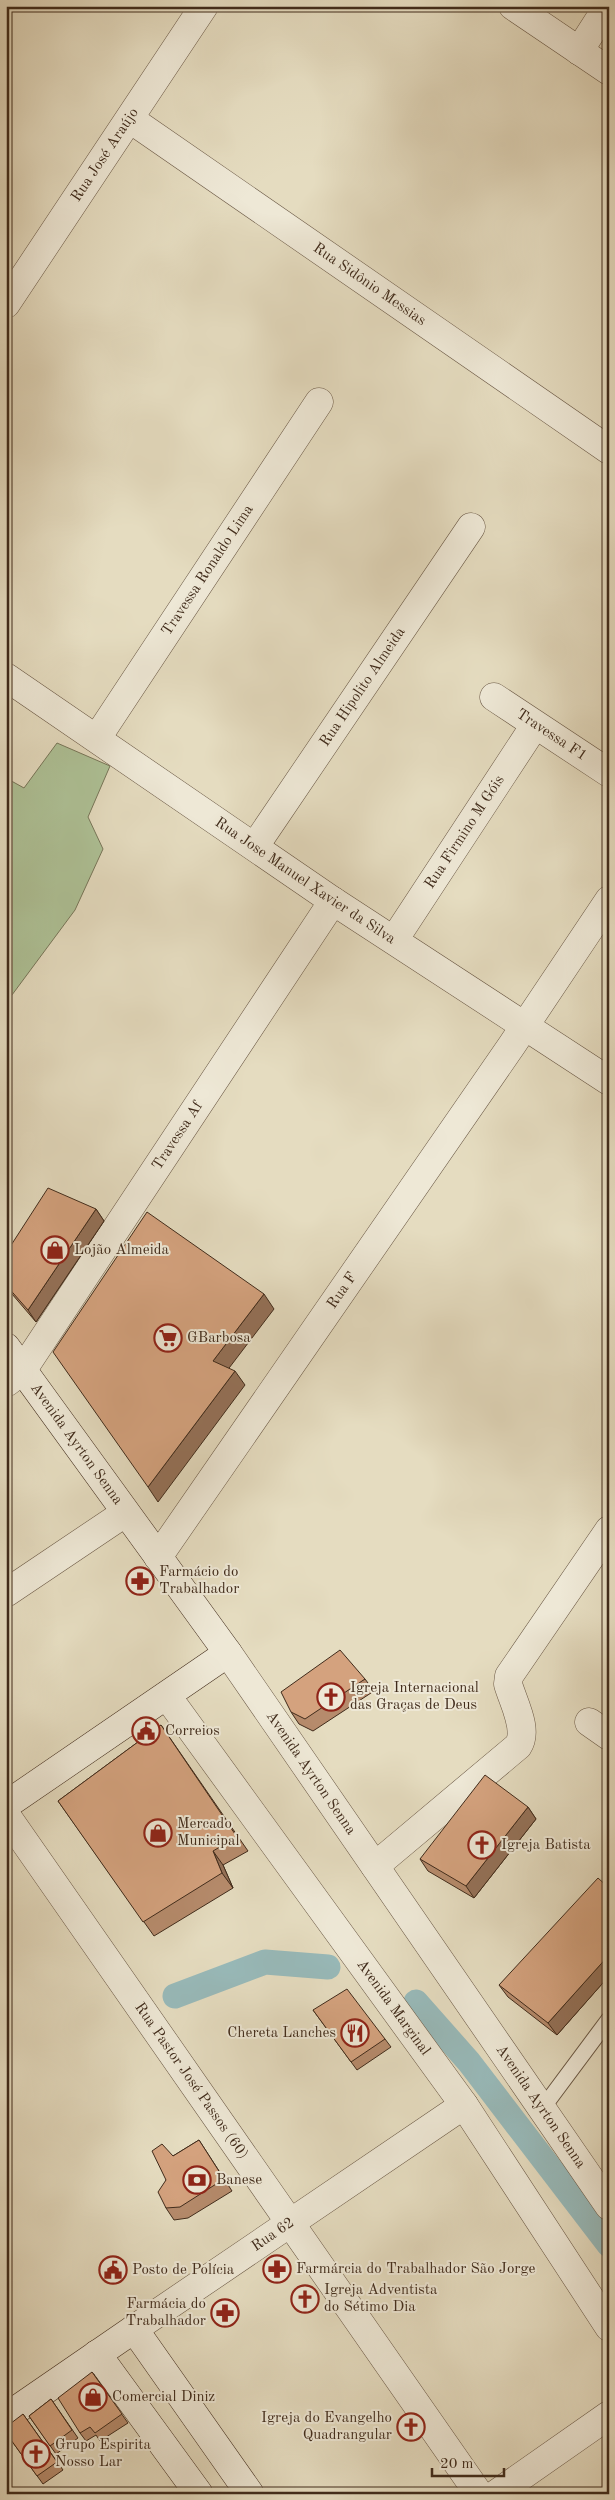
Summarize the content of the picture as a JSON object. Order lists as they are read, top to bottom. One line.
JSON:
{"streets":{"street":["Rua José Araújo","Rua Sidônio Messias","Travessa Ronaldo Lima","Rua Hipolito Almeida","Travessa F1","Rua Firmino M Góis","Rua Jose Manuel Xavier da Silva","Travessa Af","Rua F","Avenida Ayrton Senna","Avenida Marginal","Rua Pastor José Passos (60)","Rua 62"]},"crossings":[["Rua José Araújo","Rua Sidônio Messias"],["Travessa Ronaldo Lima","Rua Jose Manuel Xavier da Silva"],["Rua Hipolito Almeida","Rua Jose Manuel Xavier da Silva"],["Travessa F1","Rua Firmino M Góis"],["Rua Firmino M Góis","Rua Jose Manuel Xavier da Silva"],["Rua Jose Manuel Xavier da Silva","Travessa Af"],["Rua Jose Manuel Xavier da Silva","Rua F"],["Travessa Af","Avenida Ayrton Senna"],["Rua F","Avenida Ayrton Senna"],["Avenida Marginal","Rua 62"],["Rua Pastor José Passos (60)","Rua 62"]],"places":{"shop":["Lojão Almeida","Mercado Municipal","Comercial Diniz"],"supermarket":["GBarbosa"],"pharmacy":["Farmácio do Trabalhador","Farmárcia do Trabalhador São Jorge","Farmácia do Trabalhador"],"church":["Igreja Internacional das Graças de Deus","Igreja Batista","Igreja Adventista do Sétimo Dia","Igreja do Evangelho Quadrangular","Grupo Espirita Nosso Lar"],"public building":["Correios","Posto de Polícia"],"restaurant":["Chereta Lanches"],"bank":["Banese"]},"scale_bar":"20 m"}
